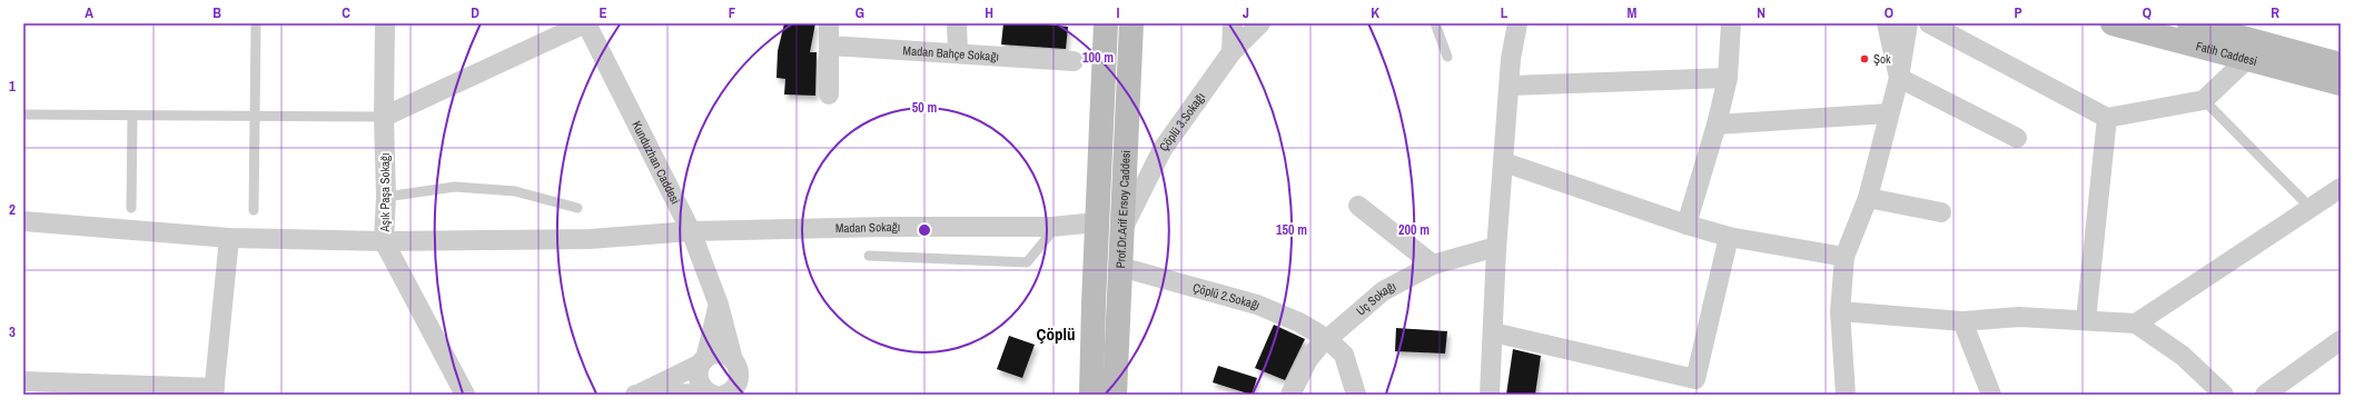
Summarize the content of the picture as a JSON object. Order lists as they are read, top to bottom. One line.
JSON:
{"streets":{"street":["Madan Bahçe Sokağı","Fatih Caddesi","Çöplü 3.Sokağı","Kunduzhan Caddesi","Aşık Paşa Sokağı","Prof.Dr.Arif Ersoy Caddesi","Madan Sokağı","Çöplü 2.Sokağı","Uç Sokağı"]},"crossings":[["Çöplü 3.Sokağı","Prof.Dr.Arif Ersoy Caddesi"],["Kunduzhan Caddesi","Madan Sokağı"],["Aşık Paşa Sokağı","Madan Sokağı"],["Prof.Dr.Arif Ersoy Caddesi","Madan Sokağı"],["Prof.Dr.Arif Ersoy Caddesi","Çöplü 2.Sokağı"],["Çöplü 2.Sokağı","Uç Sokağı"]],"districts":["Çöplü"],"places":["Şok"],"grid":{"columns":["A","B","C","D","E","F","G","H","I","J","K","L","M","N","O","P","Q","R"],"rows":["1","2","3"]},"rings":["100 m","50 m","150 m","200 m"]}
